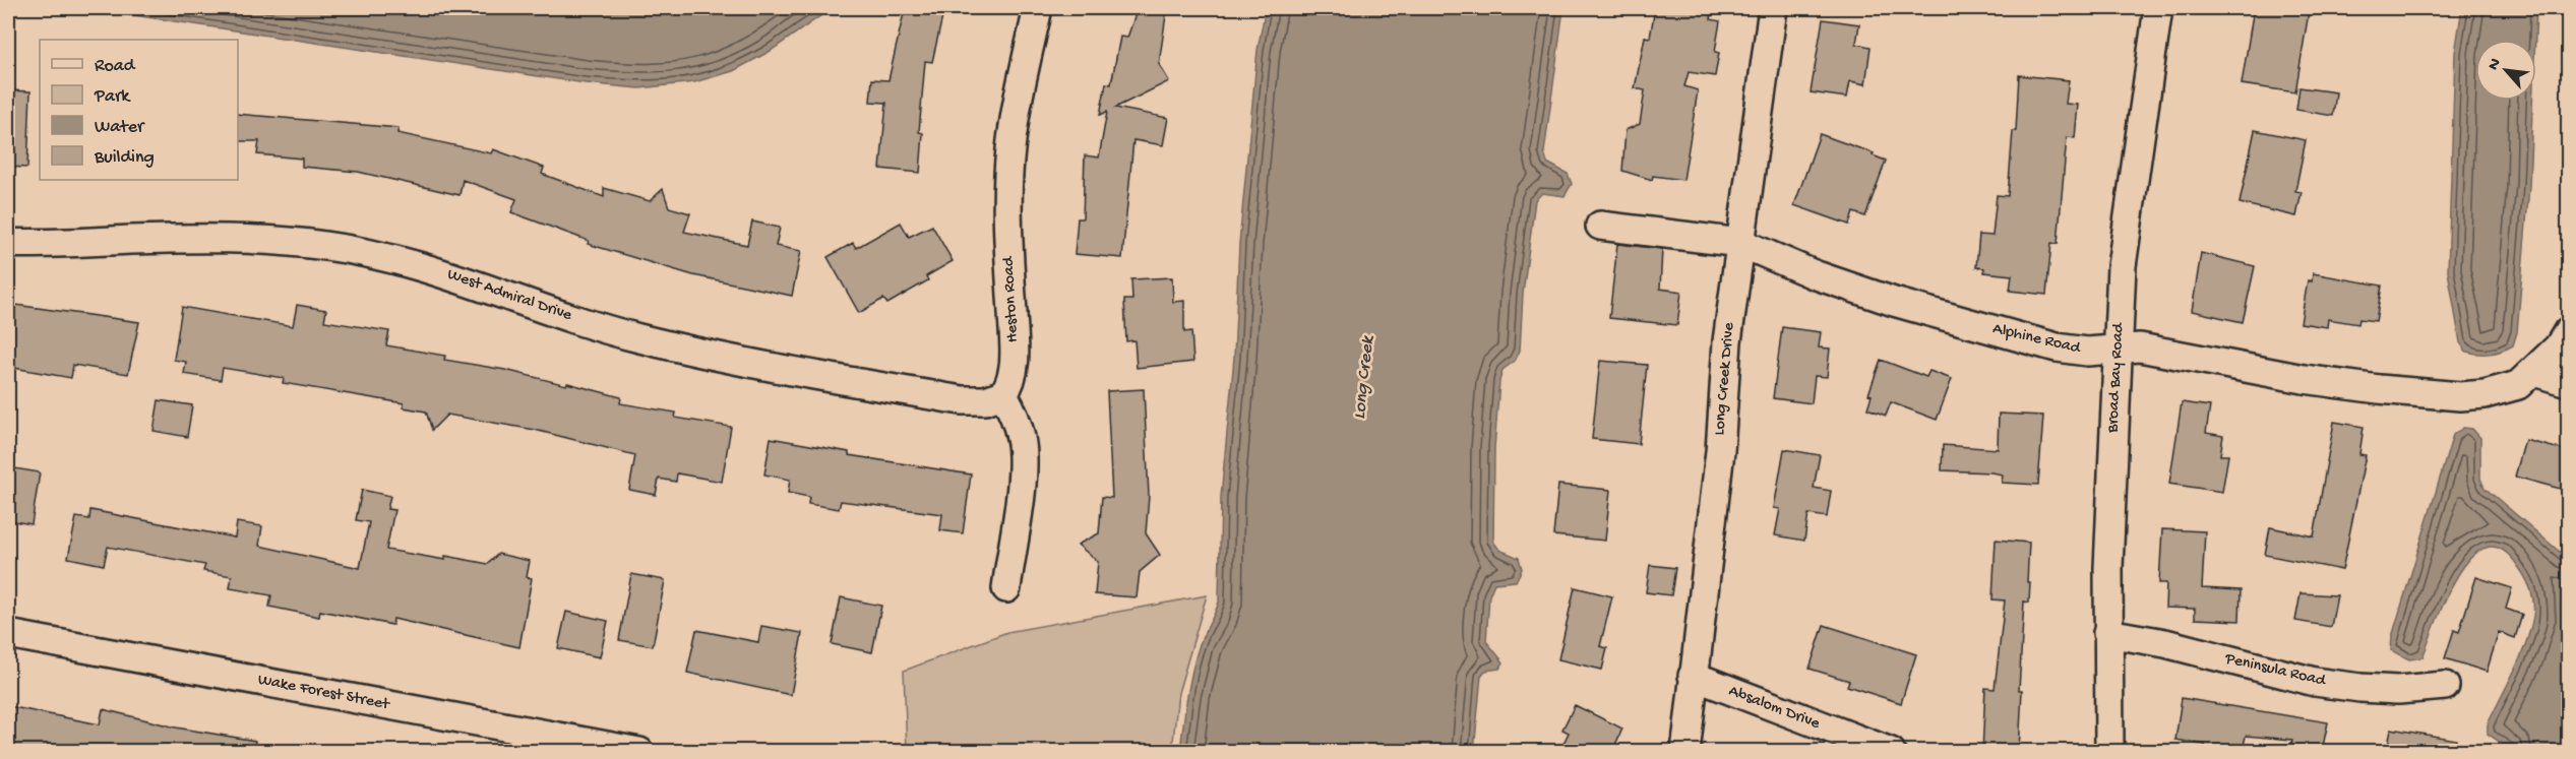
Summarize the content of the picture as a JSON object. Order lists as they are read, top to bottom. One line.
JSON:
{"streets":{"street":["West Admiral Drive","Heston Road","Alphine Road","Broad Bay Road","Long Creek Drive","Peninsula Road","Wake Forest Street","Absalom Drive"]},"crossings":[["West Admiral Drive","Heston Road"],["Alphine Road","Broad Bay Road"],["Alphine Road","Long Creek Drive"],["Broad Bay Road","Peninsula Road"],["Long Creek Drive","Absalom Drive"]],"water":["Long Creek"],"legend":["Road","Park","Water","Building"],"north":"top left"}
